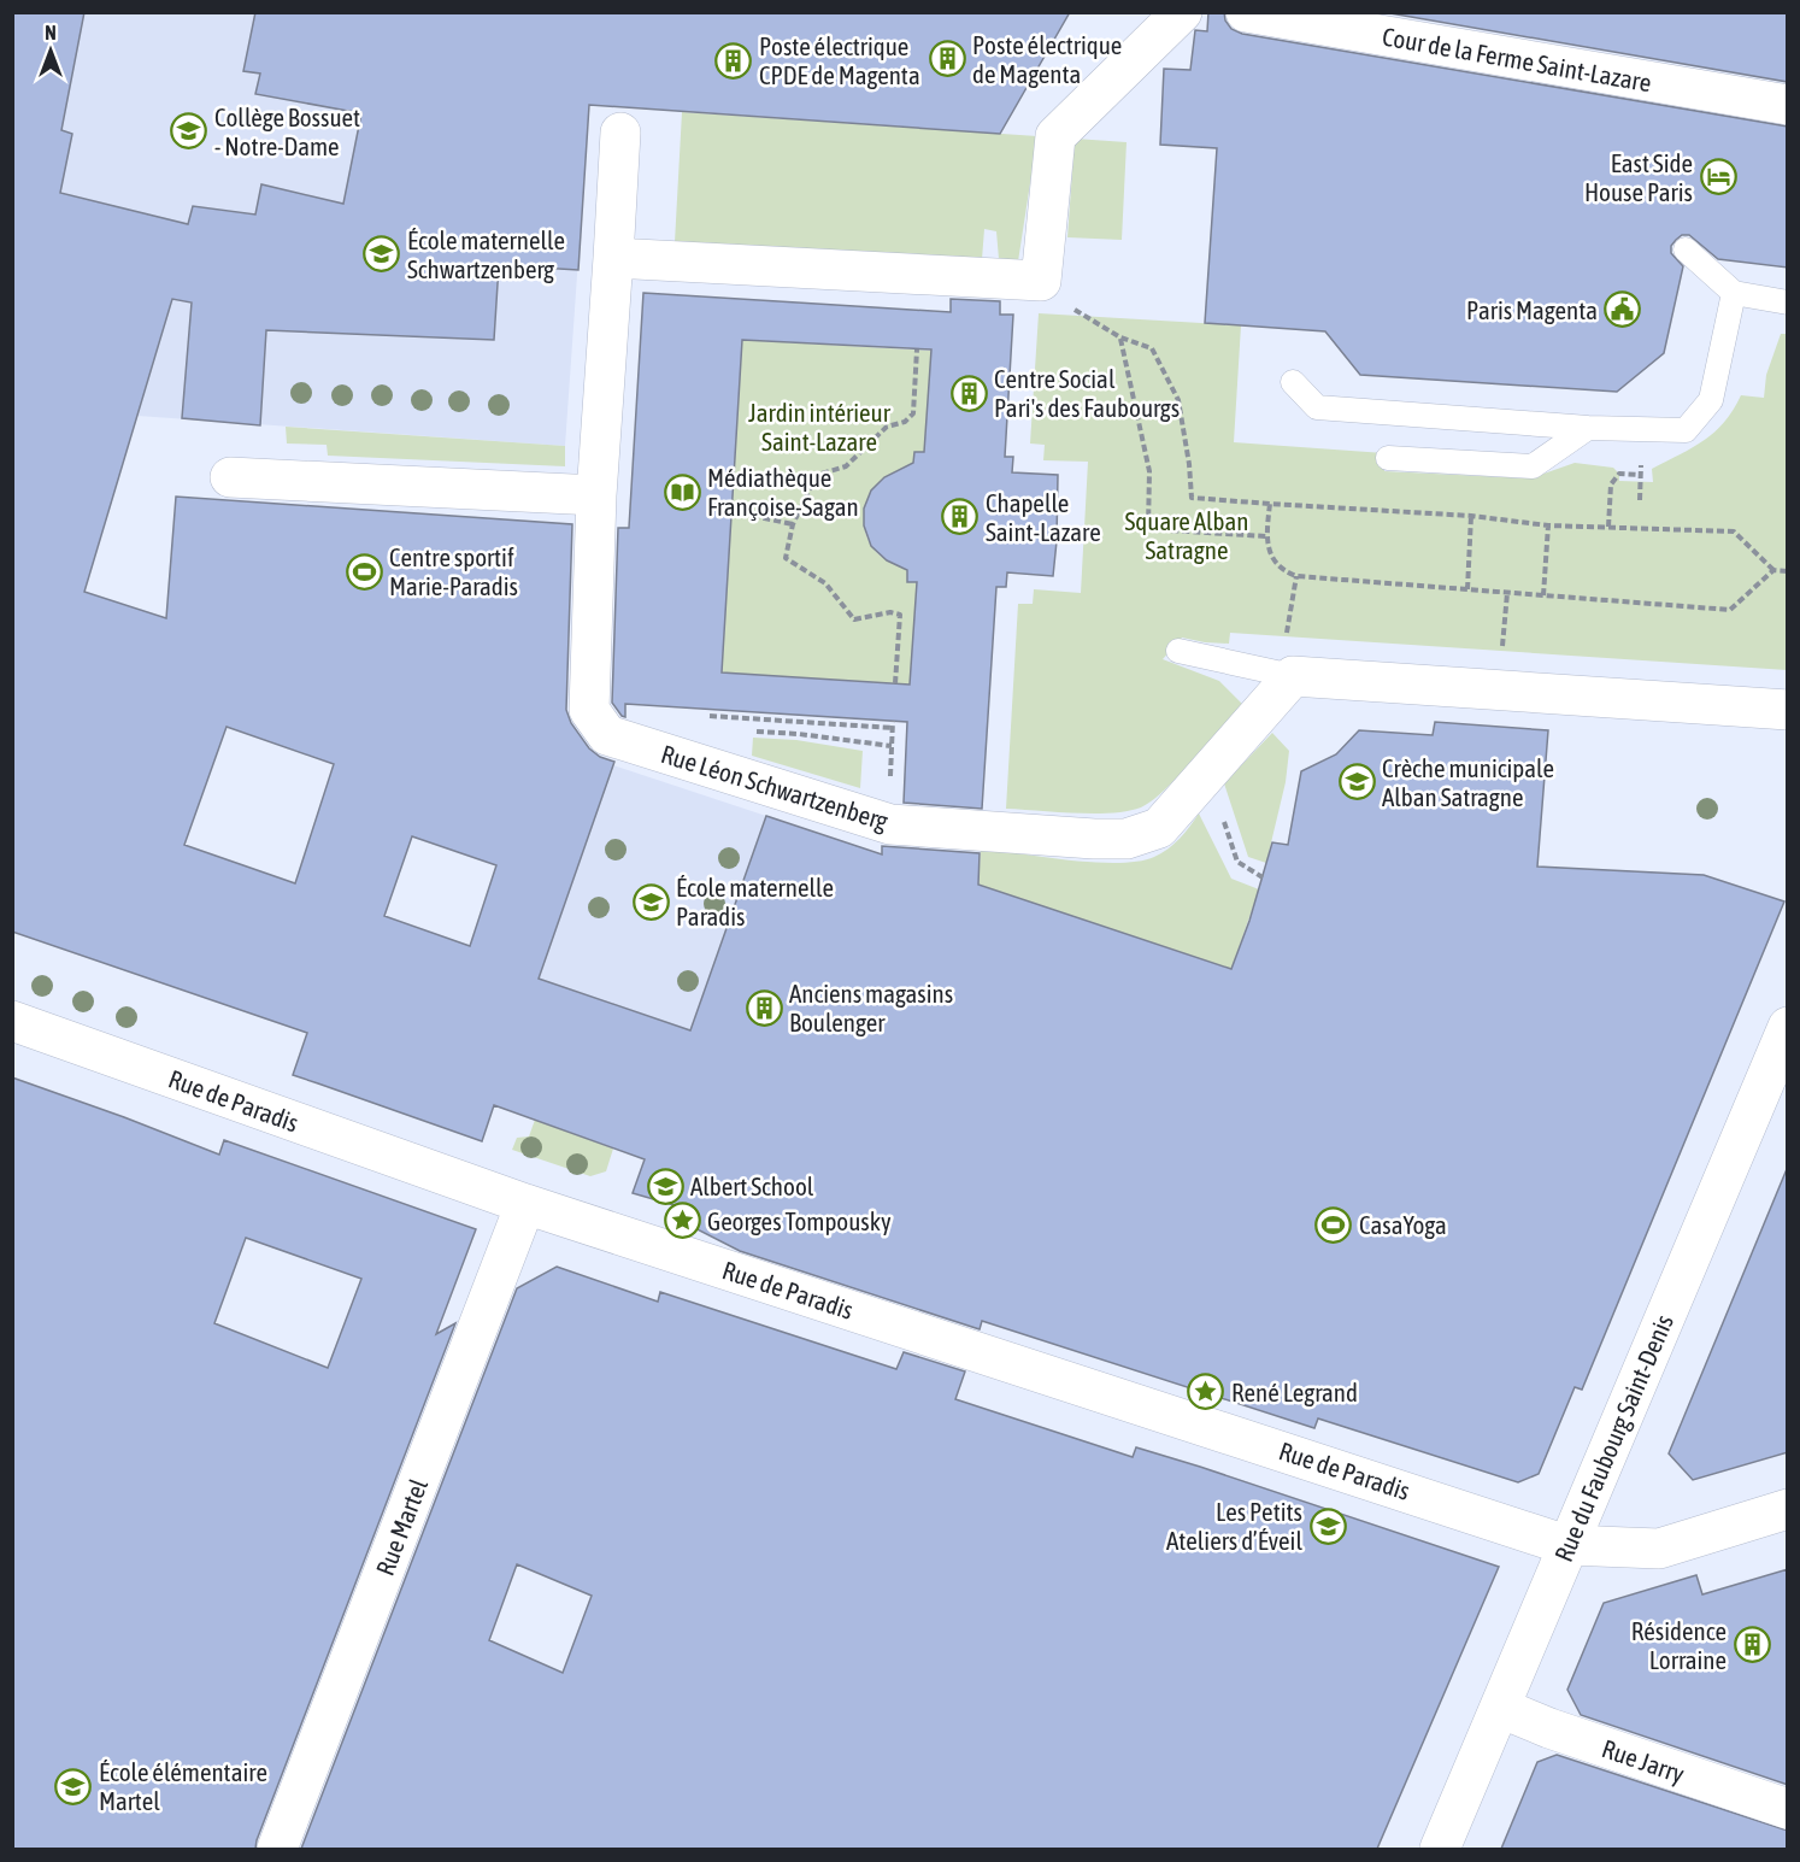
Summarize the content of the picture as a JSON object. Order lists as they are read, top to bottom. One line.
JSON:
{"streets":{"street":["Cour de la Ferme Saint-Lazare","Rue Léon Schwartzenberg","Rue de Paradis","Rue du Faubourg Saint-Denis","Rue Martel","Rue Jarry"]},"crossings":[["Rue de Paradis","Rue du Faubourg Saint-Denis"],["Rue de Paradis","Rue Martel"],["Rue du Faubourg Saint-Denis","Rue Jarry"]],"parks":["Jardin intérieur Saint-Lazare","Square Alban Satragne"],"places":{"building":["Poste électrique de Magenta","Poste électrique CPDE de Magenta","Centre Social Pari's des Faubourgs","Chapelle Saint-Lazare","Anciens magasins Boulenger","Résidence Lorraine"],"school or university":["Collège Bossuet - Notre-Dame","École maternelle Schwartzenberg","Crèche municipale Alban Satragne","École maternelle Paradis","Albert School","Les Petits Ateliers d’Éveil","École élémentaire Martel"],"hotel":["East Side House Paris"],"public building":["Paris Magenta"],"library":["Médiathèque Françoise-Sagan"],"sports":["Centre sportif Marie-Paradis","CasaYoga"],"place":["Georges Tompousky","René Legrand"]},"north":"top"}
